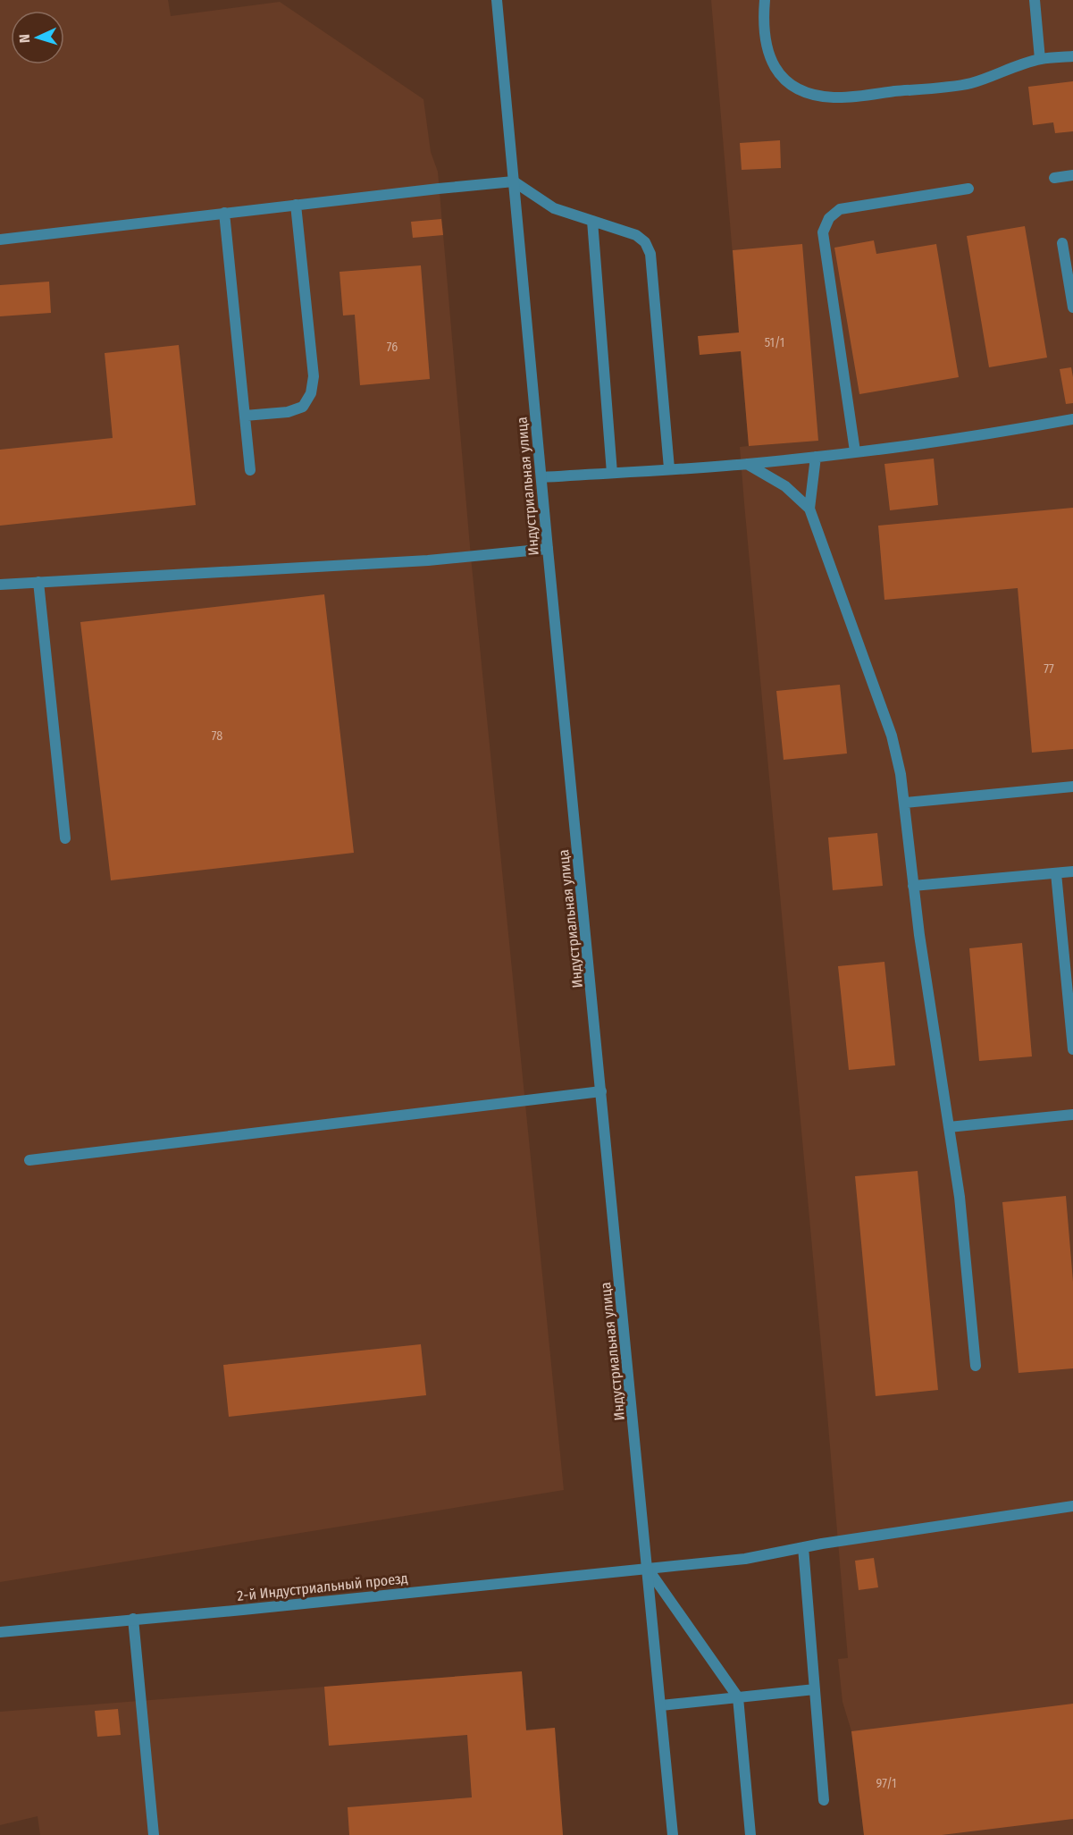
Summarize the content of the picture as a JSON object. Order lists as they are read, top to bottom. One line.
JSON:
{"streets":{"street":["Индустриальная улица","2-й Индустриальный проезд"]},"crossings":[["Индустриальная улица","2-й Индустриальный проезд"]],"house_numbers":["51/1","76","77","78","97/1"],"north":"left"}
